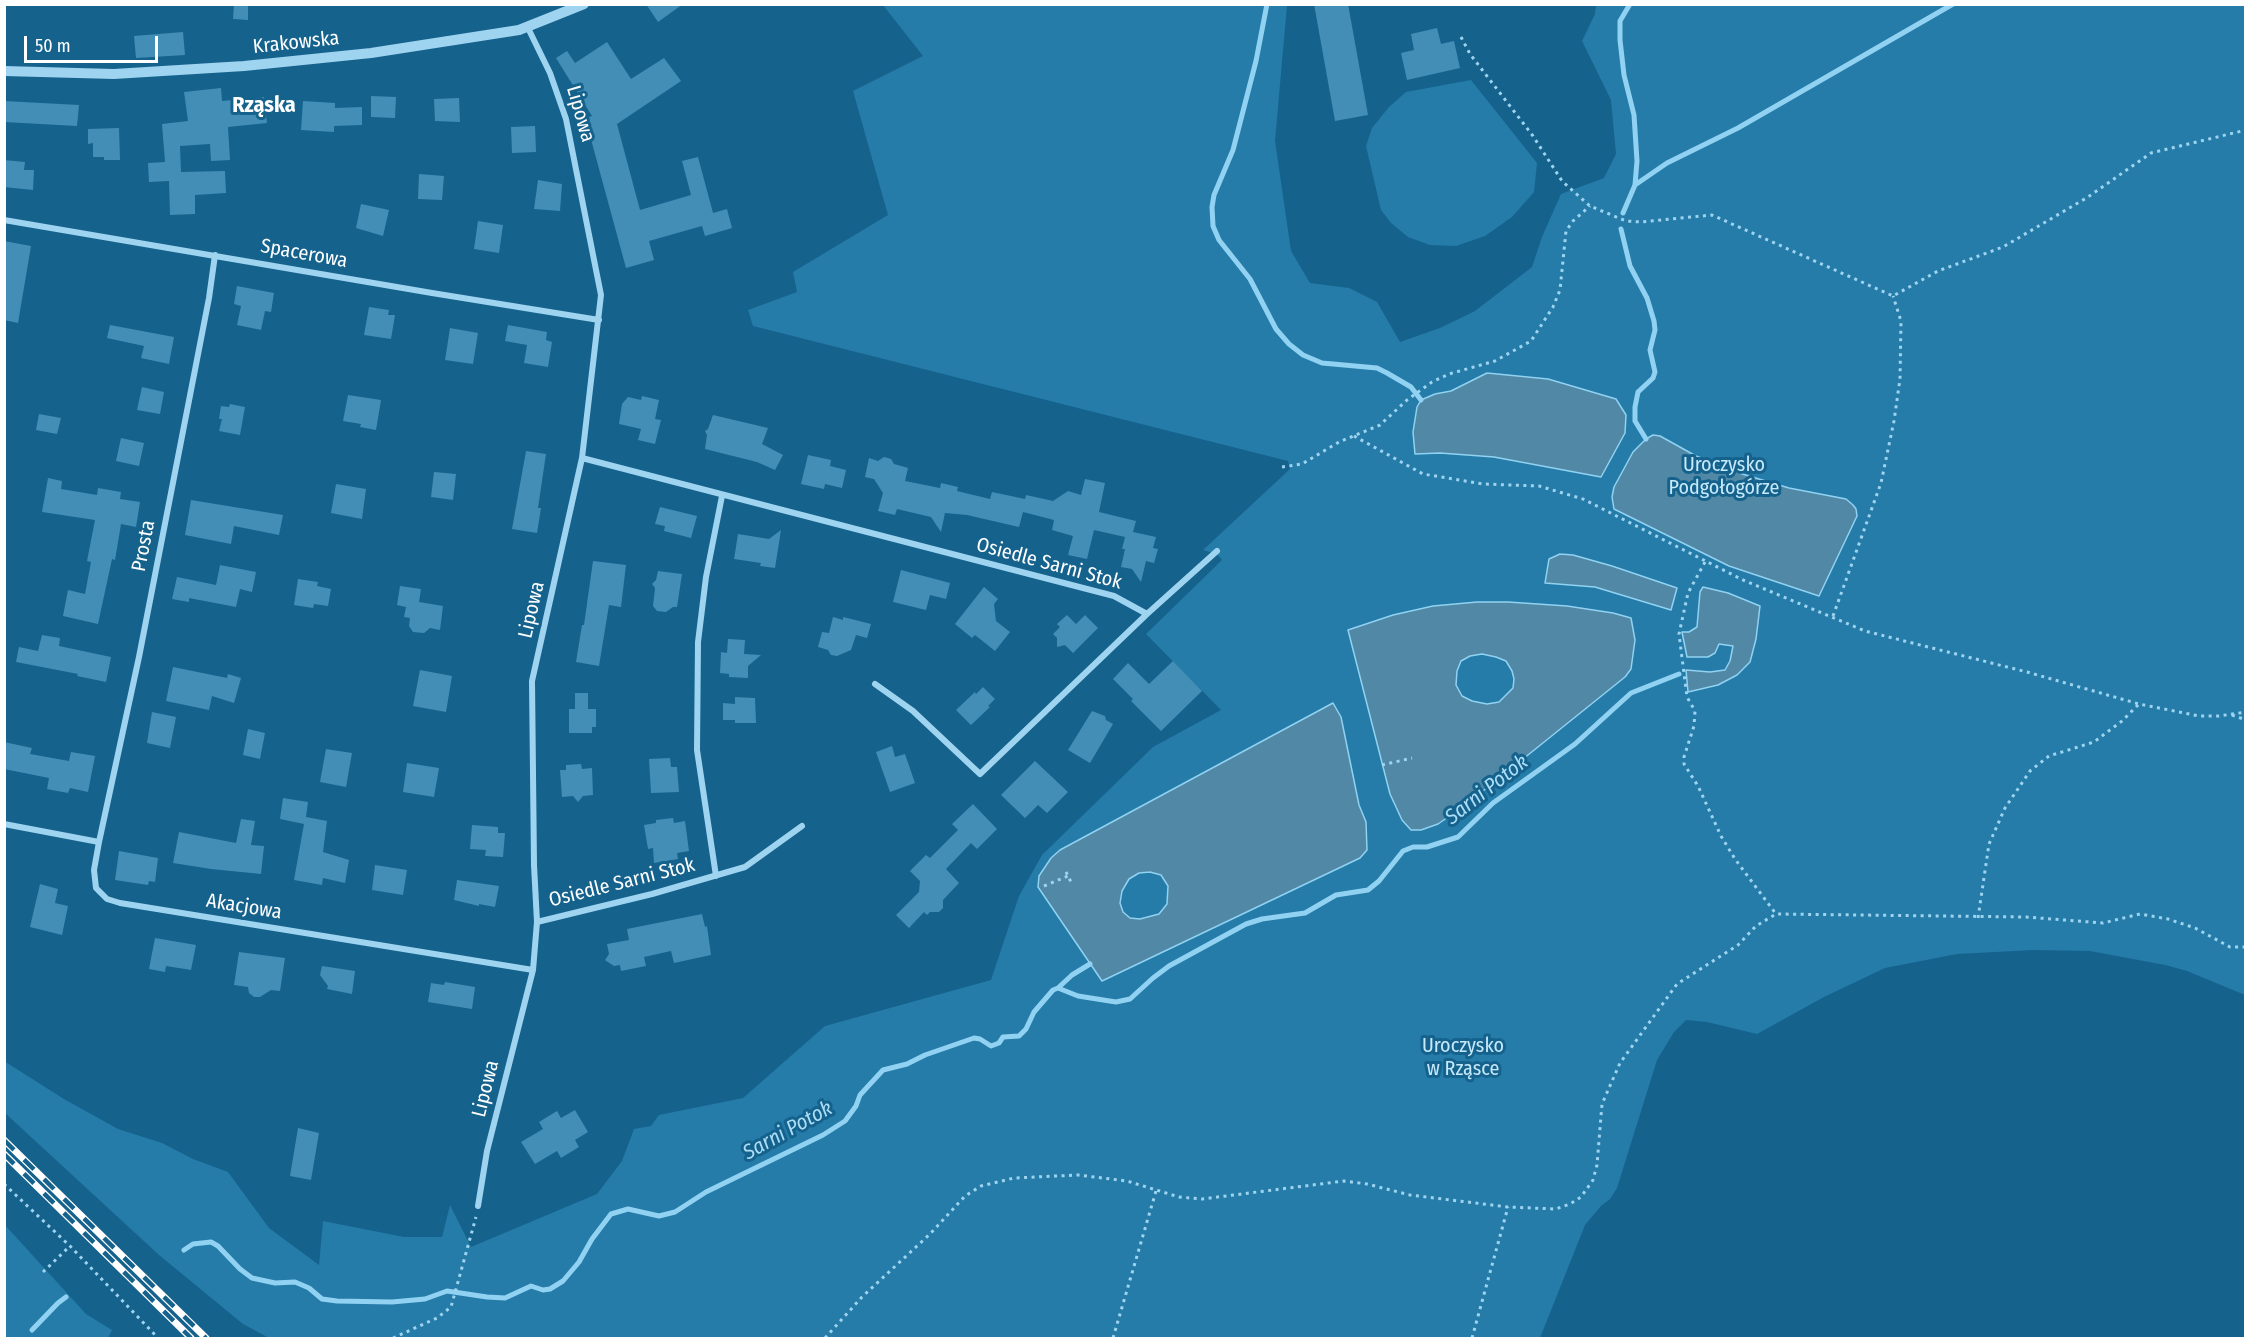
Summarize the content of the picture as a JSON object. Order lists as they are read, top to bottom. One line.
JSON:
{"streets":{"street":["Krakowska","Lipowa","Spacerowa","Prosta","Osiedle Sarni Stok","Akacjowa"]},"crossings":[["Krakowska","Lipowa"],["Lipowa","Spacerowa"],["Lipowa","Osiedle Sarni Stok"],["Lipowa","Akacjowa"],["Spacerowa","Prosta"],["Prosta","Akacjowa"]],"districts":["Rząska"],"water":["Sarni Potok"],"parks":["Uroczysko Podgołogórze","Uroczysko w Rząsce"],"scale_bar":"50 m"}
